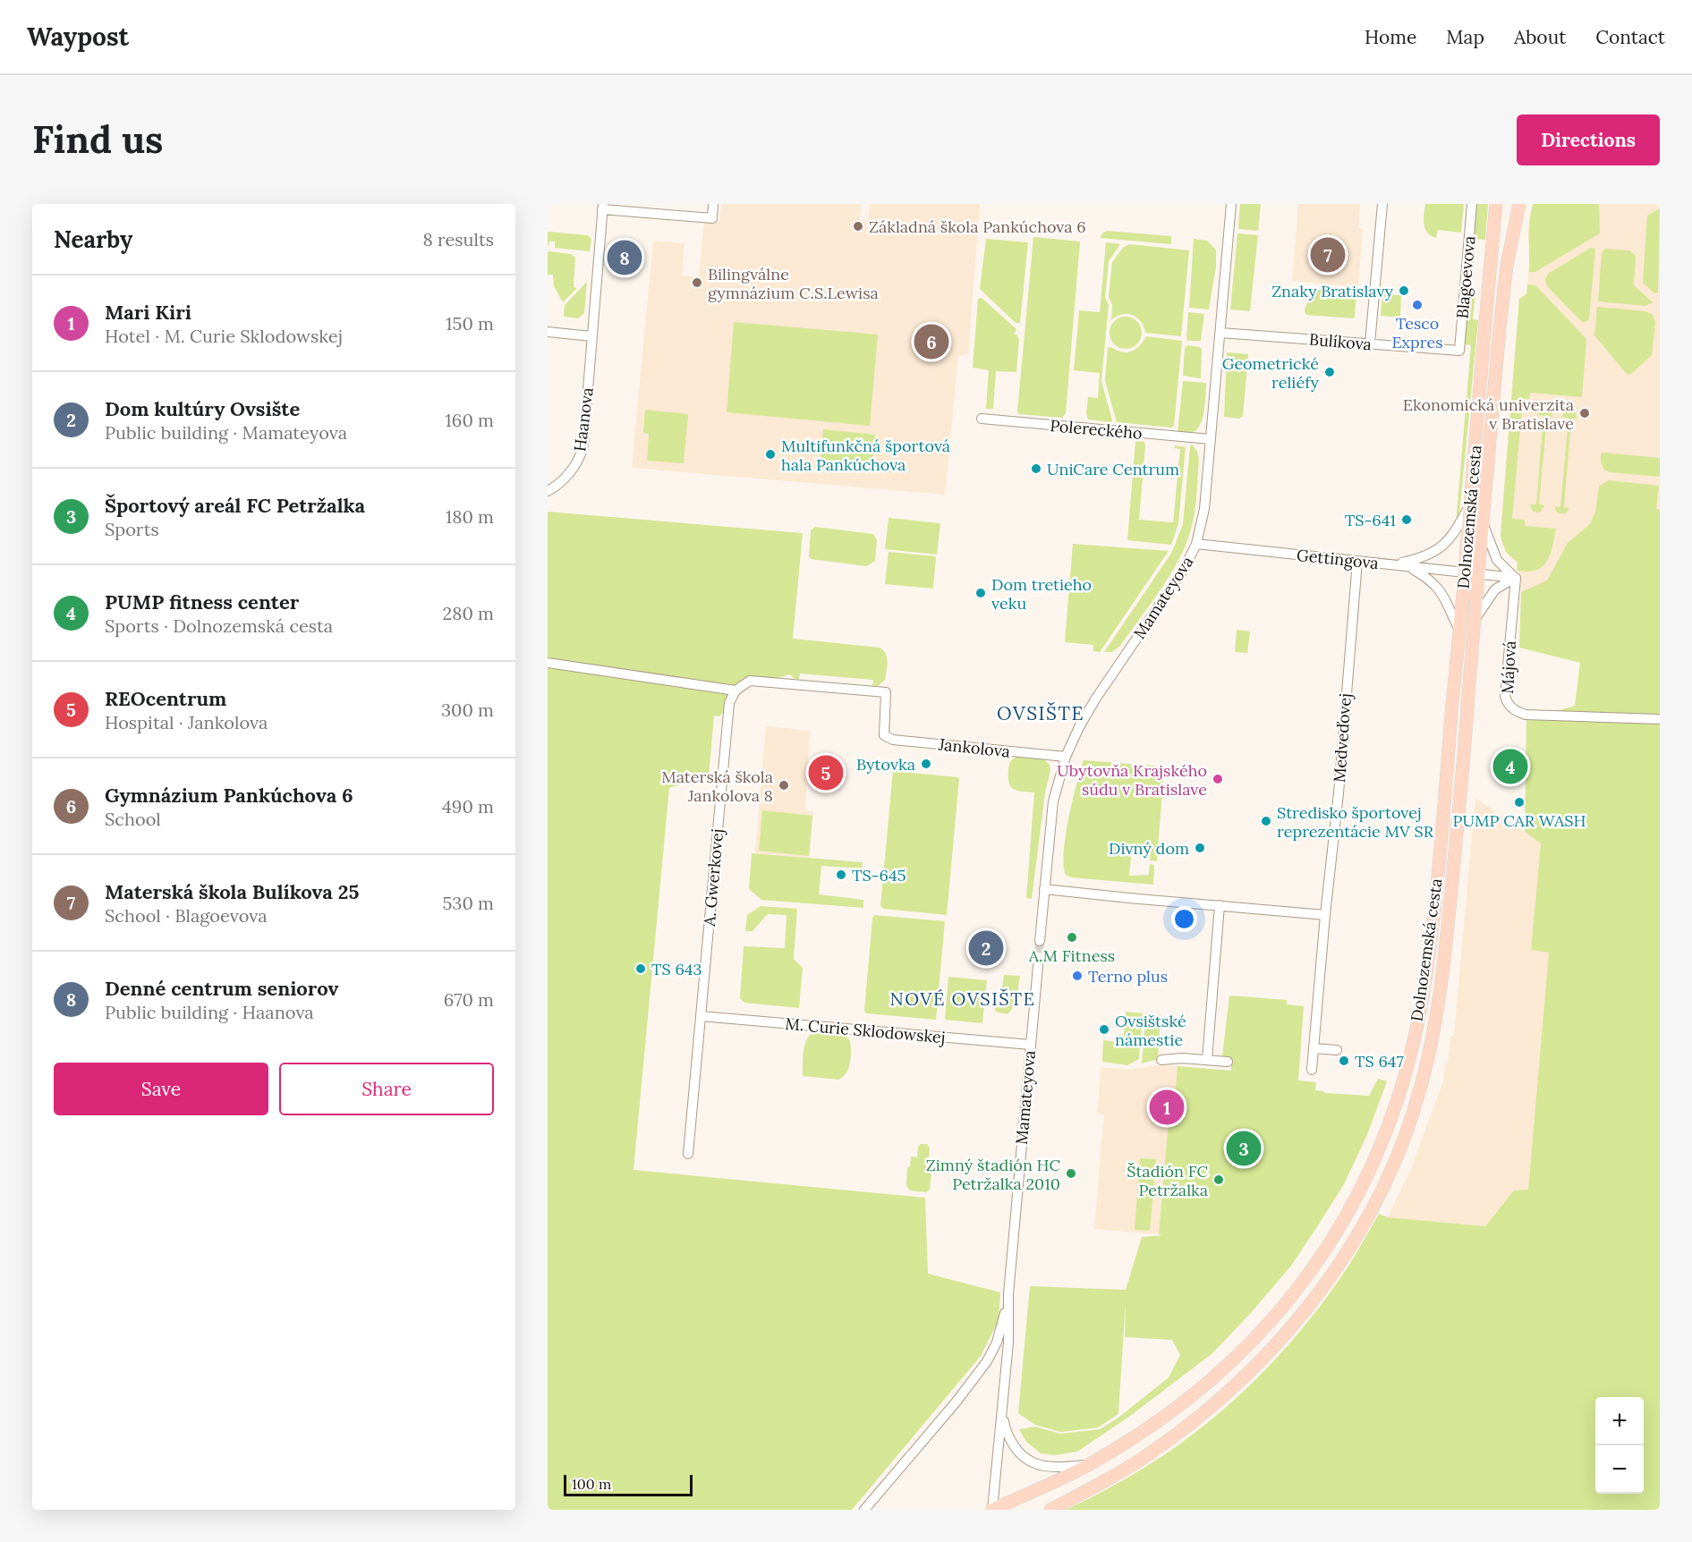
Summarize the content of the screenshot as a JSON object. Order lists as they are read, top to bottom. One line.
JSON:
{"streets":{"main road":["Dolnozemská cesta"],"street":["Blagoevova","Bulíkova","Haanova","Polereckého","Gettingova","Mamateyova","Májová","Medveďovej","Jankolova","A. Gwerkovej","M. Curie Sklodowskej"]},"crossings":[["Blagoevova","Bulíkova"],["Bulíkova","Mamateyova"],["Polereckého","Mamateyova"],["Dolnozemská cesta","Gettingova"],["Dolnozemská cesta","Mamateyova"],["Gettingova","Mamateyova"],["Gettingova","Medveďovej"],["Mamateyova","Jankolova"],["Mamateyova","M. Curie Sklodowskej"],["Jankolova","A. Gwerkovej"],["A. Gwerkovej","M. Curie Sklodowskej"]],"districts":["OVSIŠTE","NOVÉ OVSIŠTE"],"places":["Základná škola Pankúchova 6","Bilingválne gymnázium C.S.Lewisa","Znaky Bratislavy","Tesco Expres","Geometrické reliéfy","Ekonomická univerzita v Bratislave","Multifunkčná športová hala Pankúchova","UniCare Centrum","TS-641","Dom tretieho veku","Bytovka","Ubytovňa Krajského súdu v Bratislave","Materská škola Jankolova 8","PUMP CAR WASH","Stredisko športovej reprezentácie MV SR","Divný dom","TS-645","A.M Fitness","TS 643","Terno plus","Ovsištské námestie","TS 647","Zimný štadión HC Petržalka 2010","Štadión FC Petržalka"],"scale_bar":"100 m","page":{"header":"Waypost","nav":["Home","Map","About","Contact"],"buttons":["Directions",["Save","Share"]],"title":"Find us","heading":["Nearby","8 results"],"pins":["7","8","6","4","5","2","1","3"],"list":[{"mark":"1","name":"Mari Kiri","note":"Hotel · M. Curie Sklodowskej","value":"150 m"},{"mark":"2","name":"Dom kultúry Ovsište","note":"Public building · Mamateyova","value":"160 m"},{"mark":"3","name":"Športový areál FC Petržalka","note":"Sports","value":"180 m"},{"mark":"4","name":"PUMP fitness center","note":"Sports · Dolnozemská cesta","value":"280 m"},{"mark":"5","name":"REOcentrum","note":"Hospital · Jankolova","value":"300 m"},{"mark":"6","name":"Gymnázium Pankúchova 6","note":"School","value":"490 m"},{"mark":"7","name":"Materská škola Bulíkova 25","note":"School · Blagoevova","value":"530 m"},{"mark":"8","name":"Denné centrum seniorov","note":"Public building · Haanova","value":"670 m"}],"map_buttons":["+","−"],"scale":"100 m"}}
